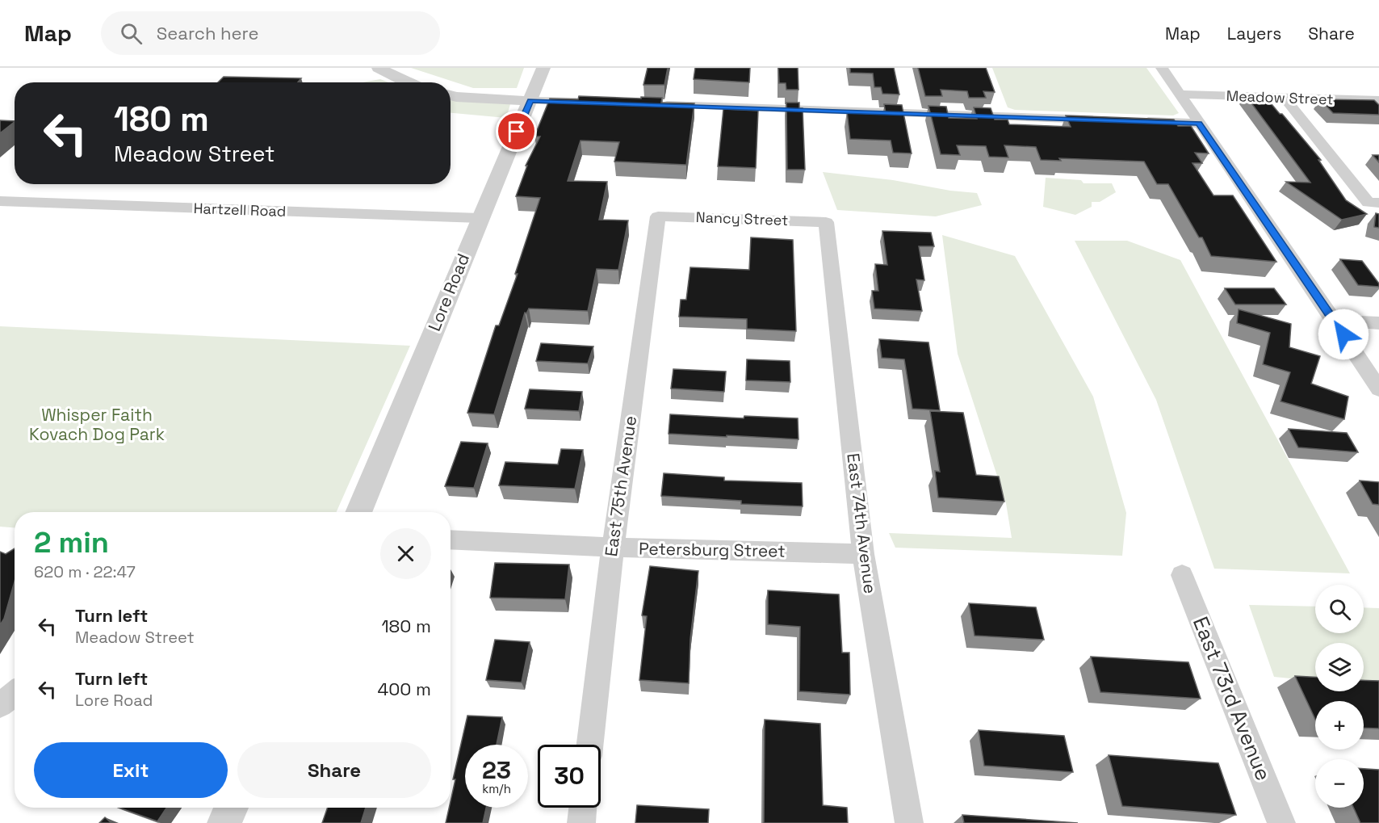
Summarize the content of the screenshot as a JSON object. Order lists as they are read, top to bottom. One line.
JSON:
{"streets":{"street":["Meadow Street","Hartzell Road","Nancy Street","Lore Road","East 75th Avenue","East 74th Avenue","Petersburg Street","East 73rd Avenue"]},"crossings":[["Hartzell Road","Lore Road"],["Nancy Street","East 75th Avenue"],["Nancy Street","East 74th Avenue"],["East 75th Avenue","Petersburg Street"],["East 74th Avenue","Petersburg Street"]],"parks":["Whisper Faith Kovach Dog Park"],"page":{"header":"Map","search":"Search here","nav":["Map","Layers","Share"],"turn":["180 m","Meadow Street"],"heading":["2 min","620 m · 22:47"],"map_buttons":["+","−"],"list":[{"name":"Turn left","note":"Meadow Street","value":"180 m"},{"name":"Turn left","note":"Lore Road","value":"400 m"}],"buttons":["Exit","Share"],"speed":"23 km/h","limit":"30"}}
